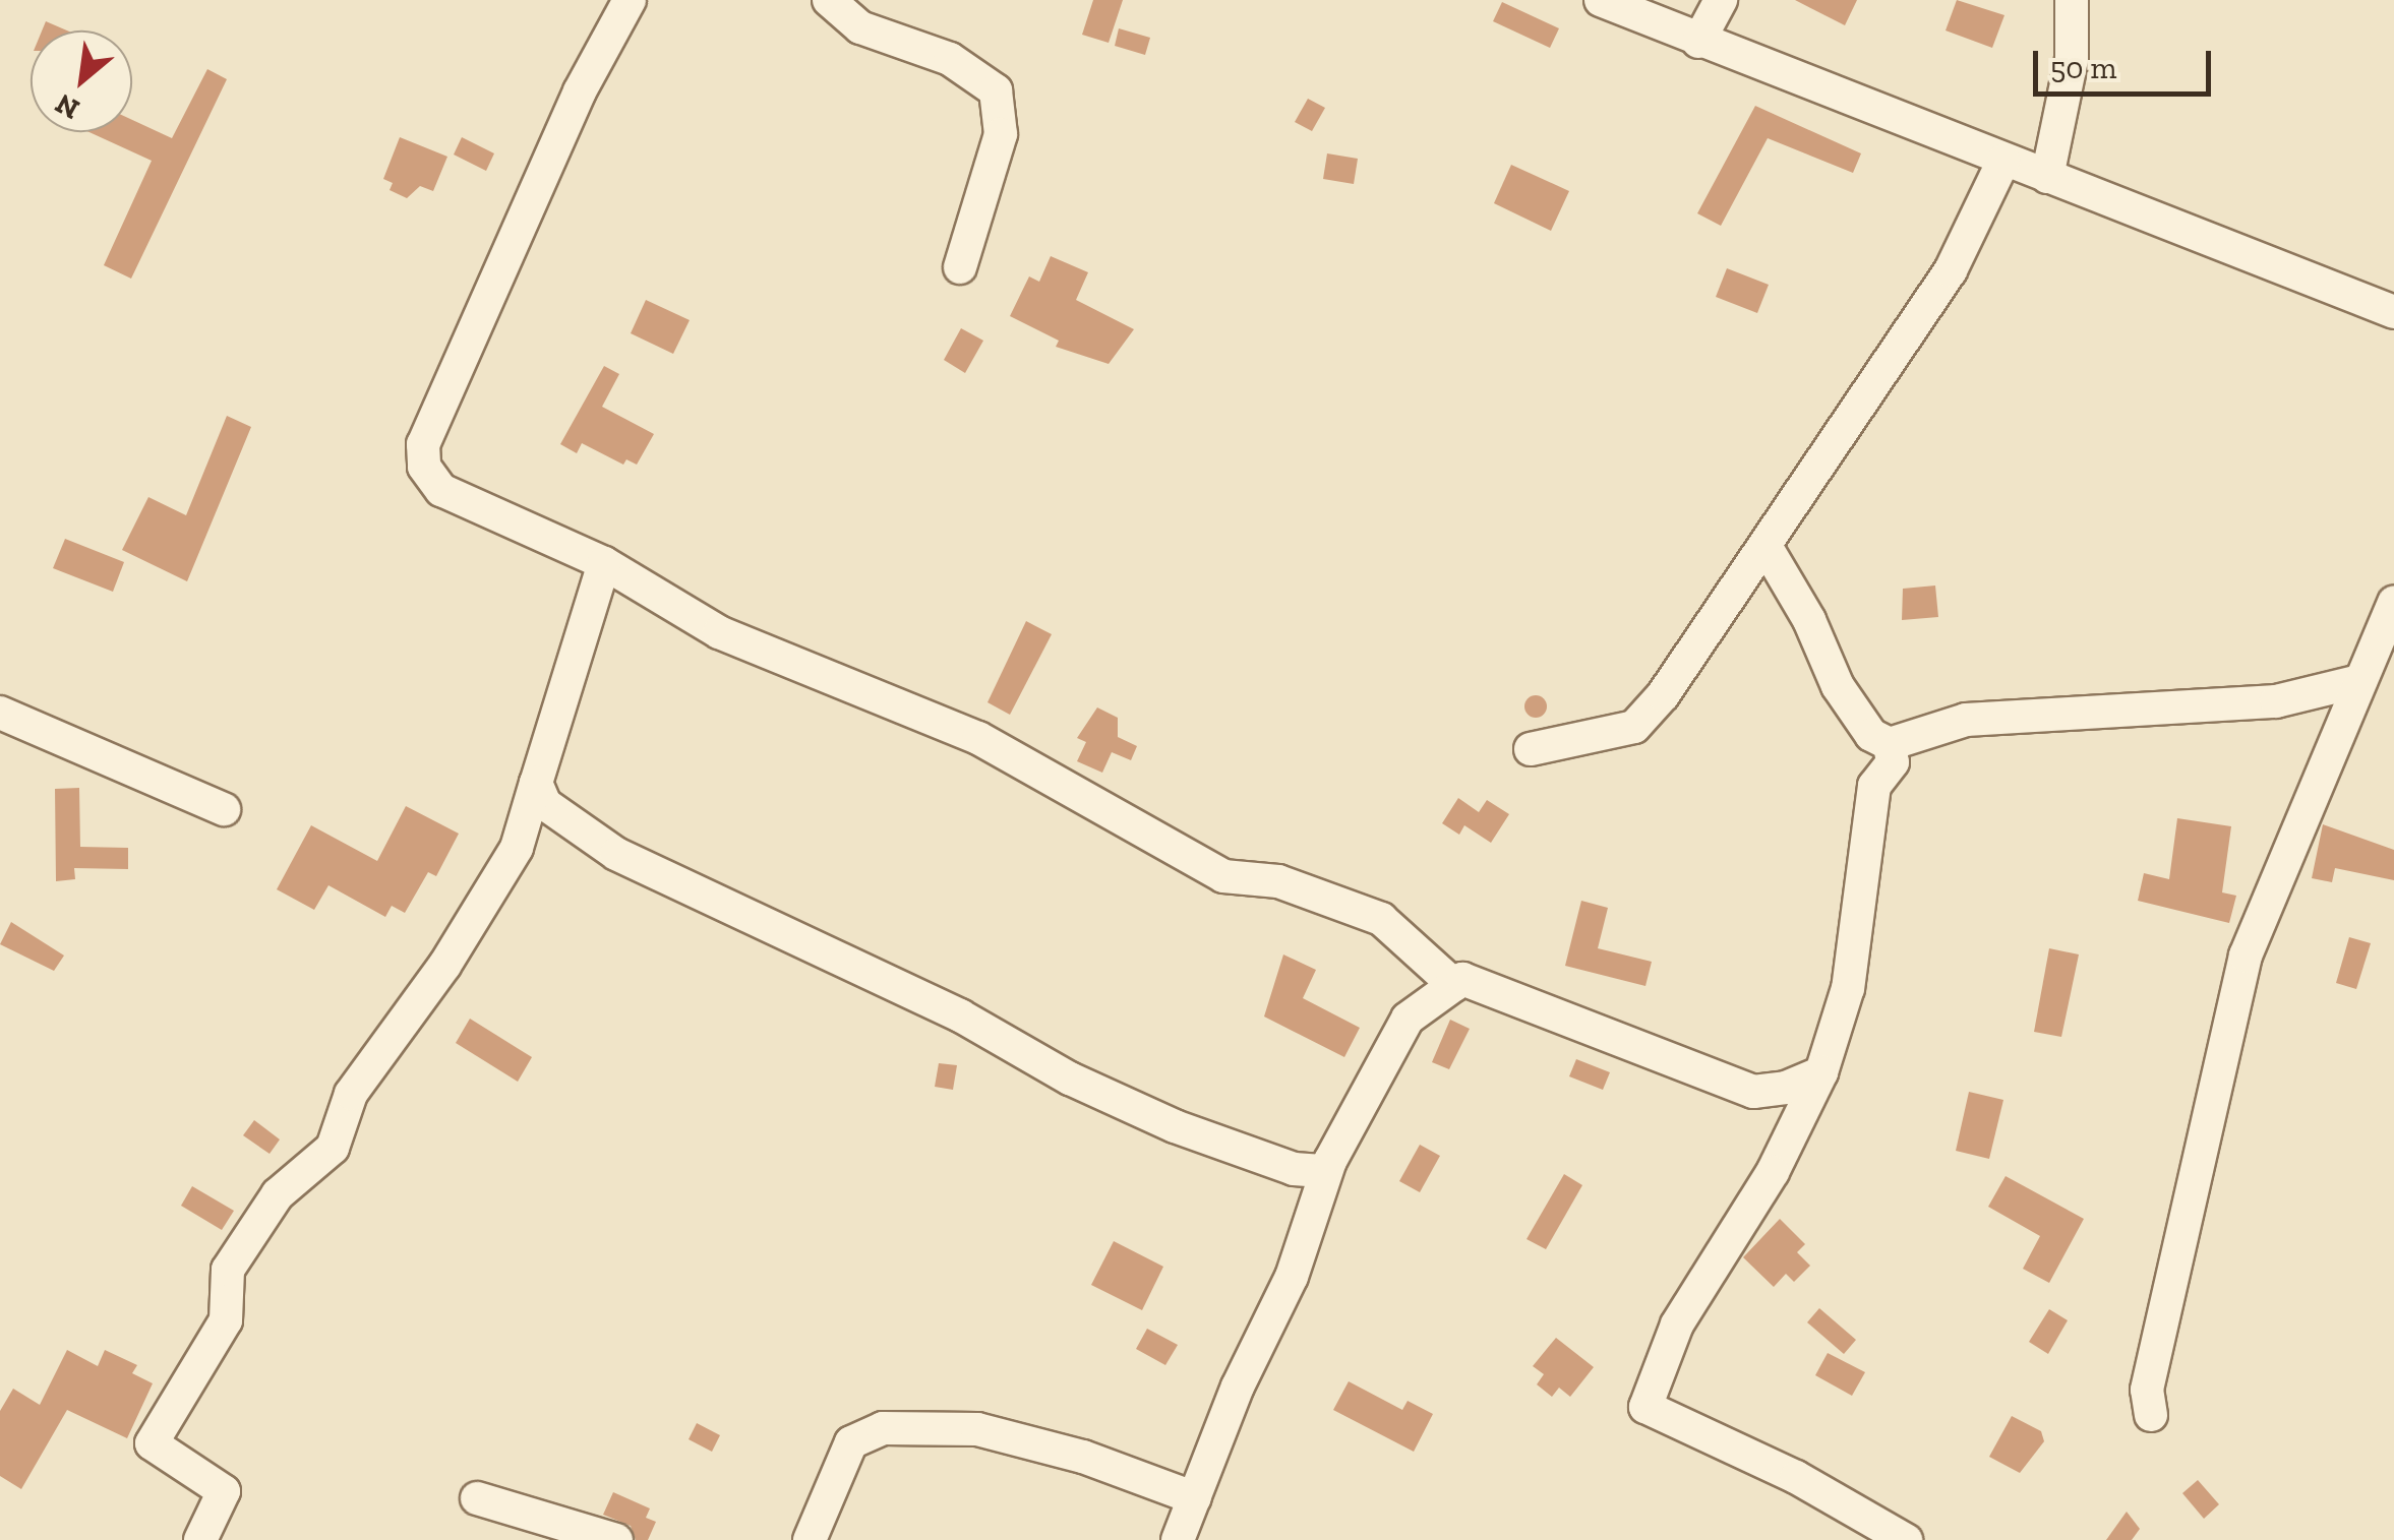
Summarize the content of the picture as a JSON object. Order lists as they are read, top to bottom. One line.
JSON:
{"scale_bar":"50 m","north":"bottom left"}
